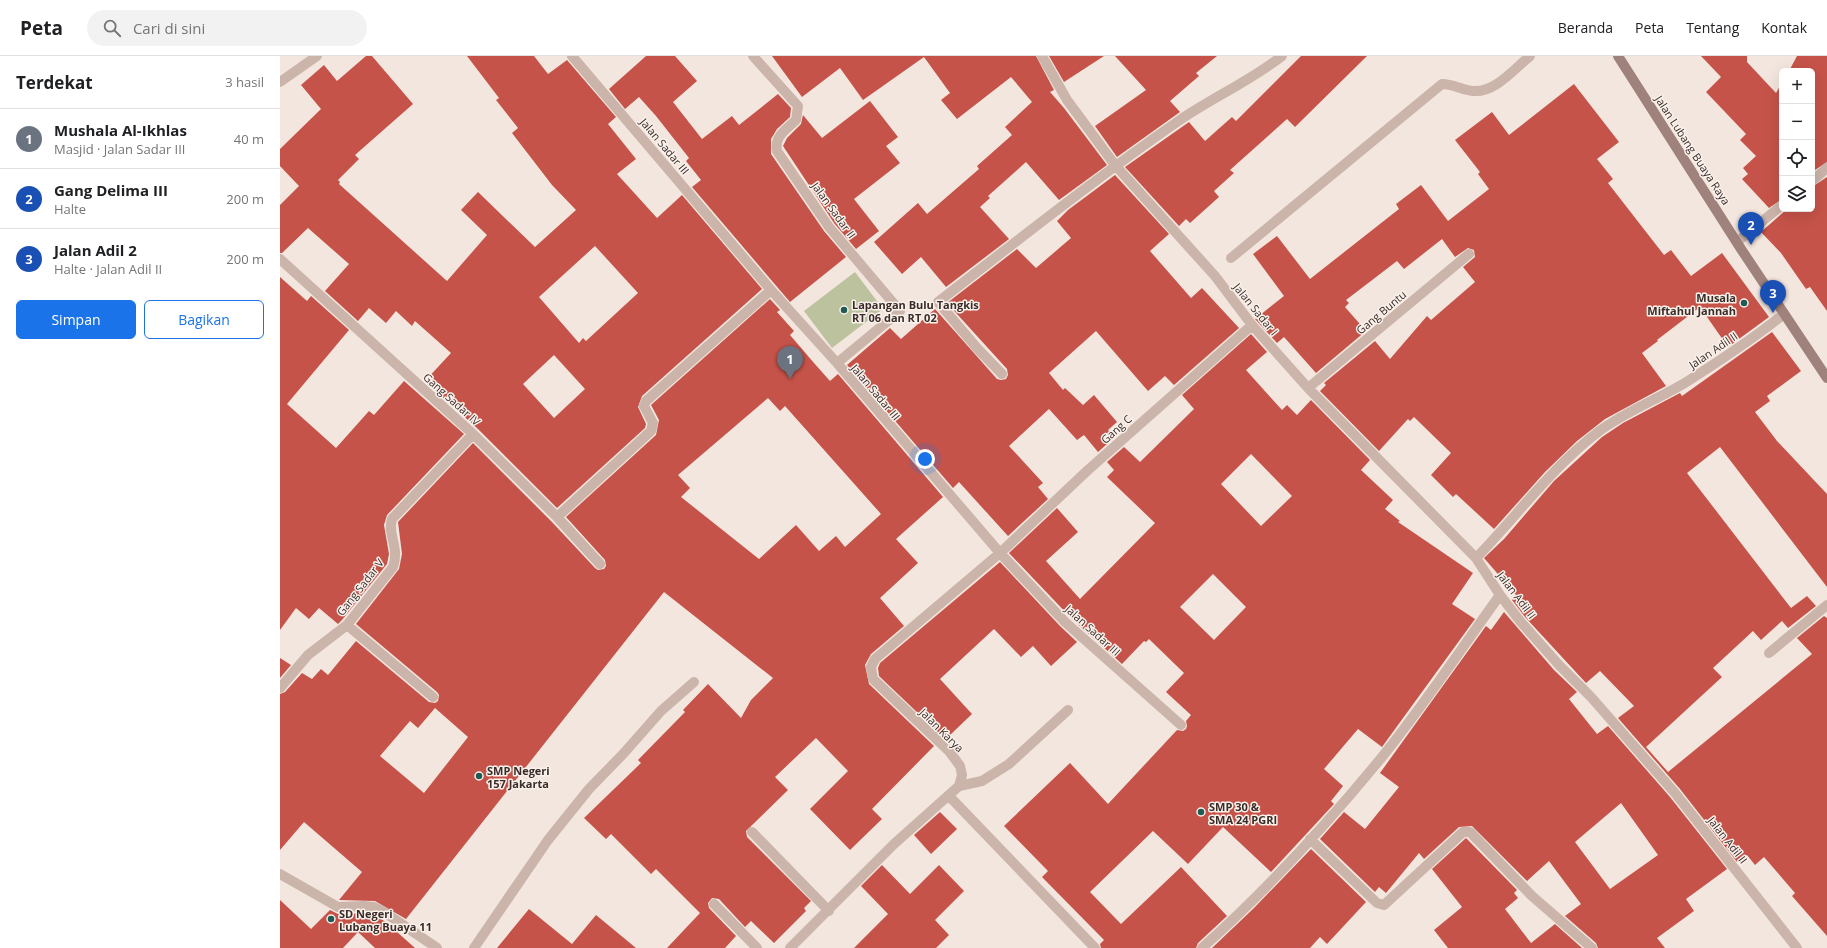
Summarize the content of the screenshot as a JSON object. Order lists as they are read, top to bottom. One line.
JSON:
{"streets":{"main road":["Jalan Lubang Buaya Raya"],"street":["Jalan Sadar III","Jalan Sadar II","Jalan Sadar I","Gang Buntu","Jalan Adil II","Gang Sadar IV","Gang C","Gang Sadar V","Jalan Karya"]},"crossings":[["Jalan Sadar III","Jalan Sadar II"],["Jalan Sadar III","Gang C"],["Jalan Sadar III","Jalan Karya"],["Jalan Lubang Buaya Raya","Jalan Adil II"],["Jalan Sadar I","Gang Buntu"],["Jalan Sadar I","Jalan Adil II"],["Jalan Sadar I","Gang C"],["Gang Sadar IV","Gang Sadar V"],["Gang C","Jalan Karya"]],"places":["Musala Miftahul Jannah","Lapangan Bulu Tangkis RT 06 dan RT 02","SMP Negeri 157 Jakarta","SMP 30 & SMA 24 PGRI","SD Negeri Lubang Buaya 11"],"page":{"header":"Peta","search":"Cari di sini","nav":["Beranda","Peta","Tentang","Kontak"],"heading":["Terdekat","3 hasil"],"map_buttons":["+","−"],"list":[{"mark":"1","name":"Mushala Al-Ikhlas","note":"Masjid · Jalan Sadar III","value":"40 m"},{"mark":"2","name":"Gang Delima III","note":"Halte","value":"200 m"},{"mark":"3","name":"Jalan Adil 2","note":"Halte · Jalan Adil II","value":"200 m"}],"pins":["2","3","1"],"buttons":["Simpan","Bagikan"]}}
